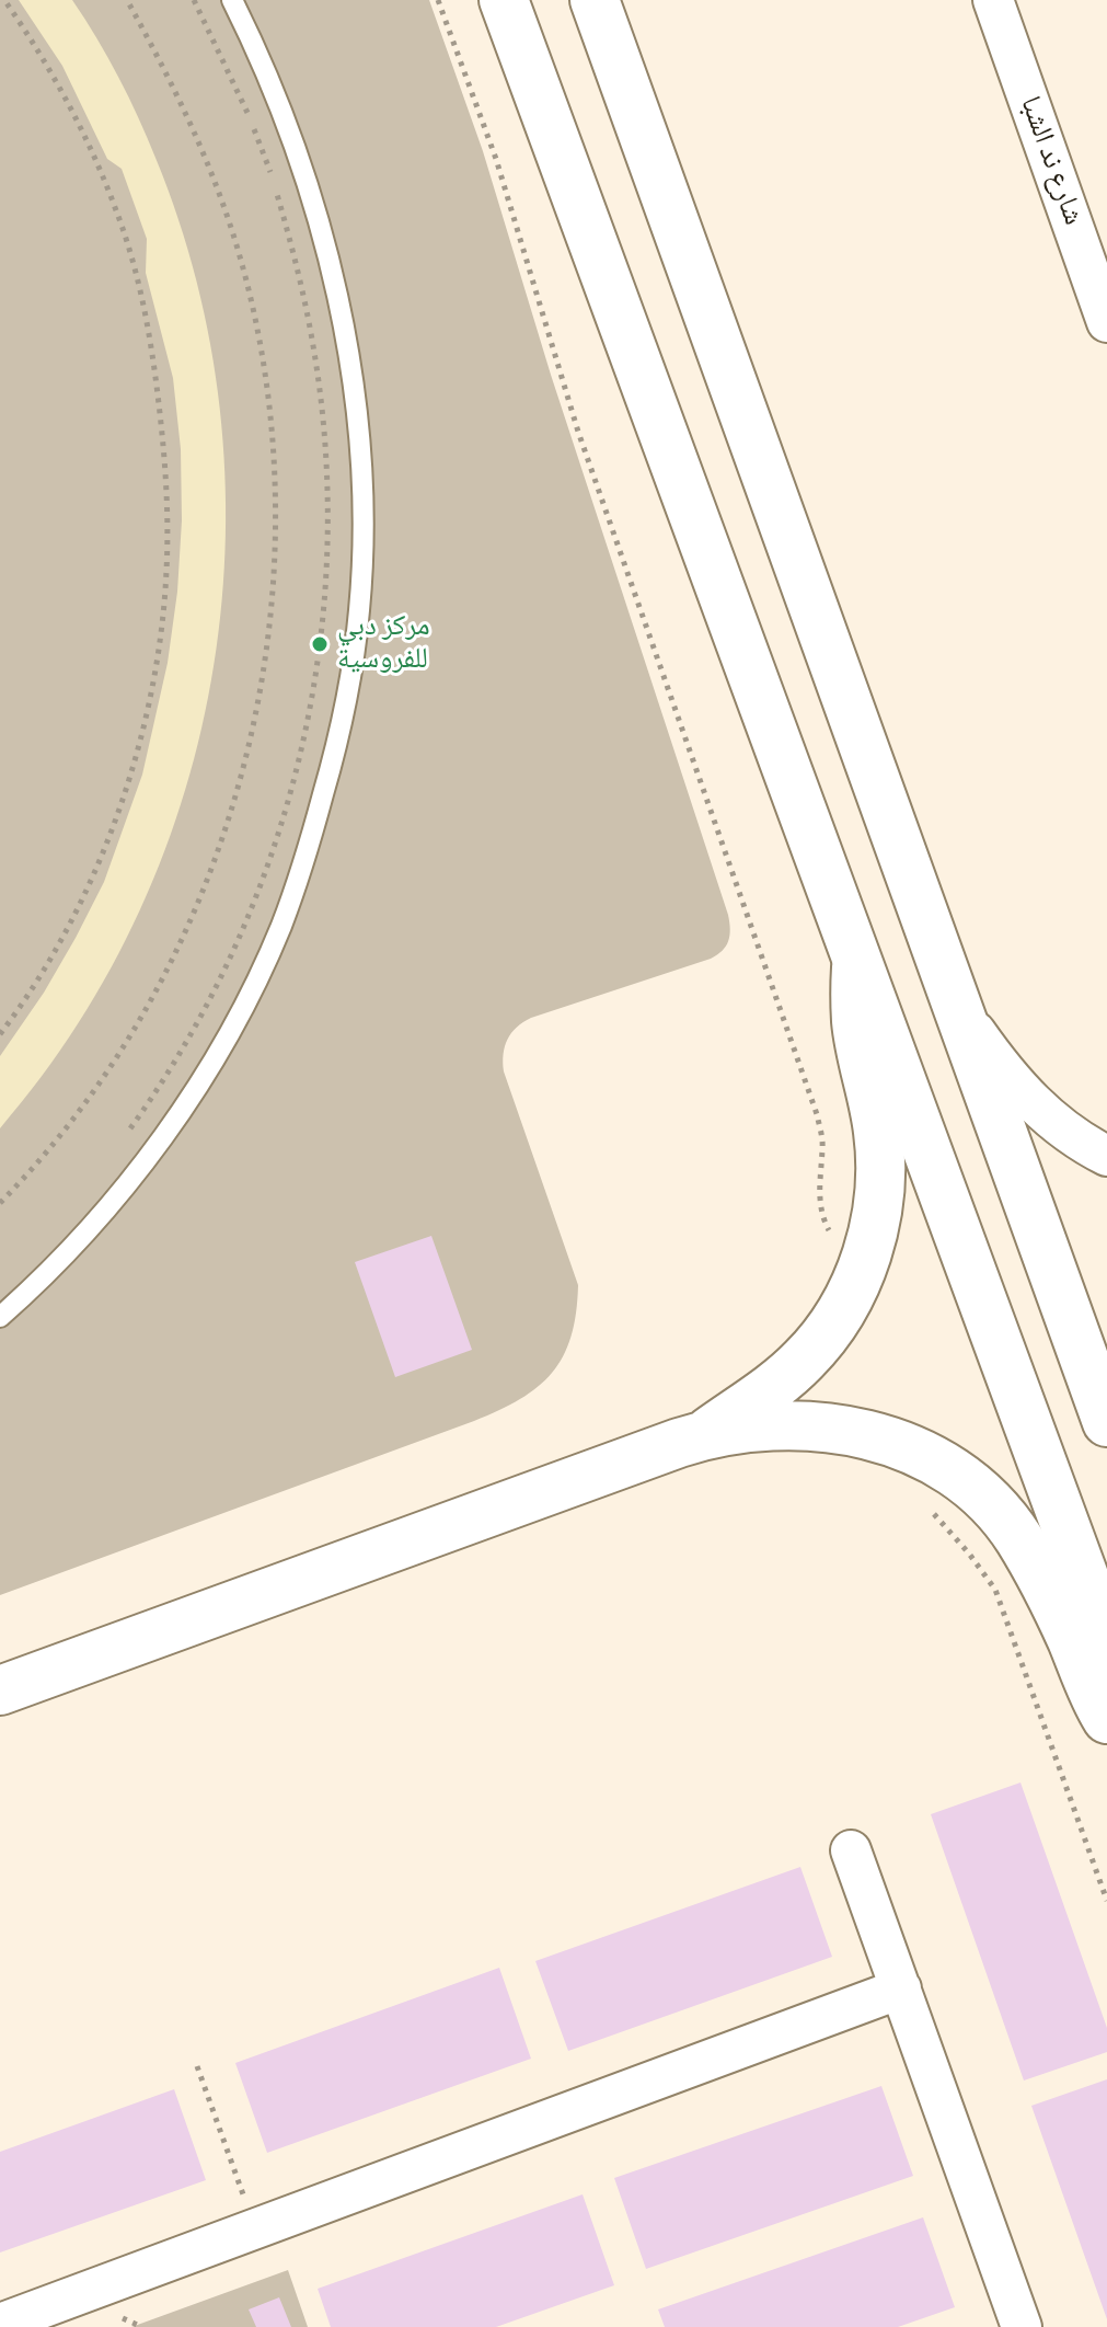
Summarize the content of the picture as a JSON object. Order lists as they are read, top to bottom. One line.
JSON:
{"streets":{"street":["شارع ند الشبا"]},"places":["مركز دبي للفروسية"]}
